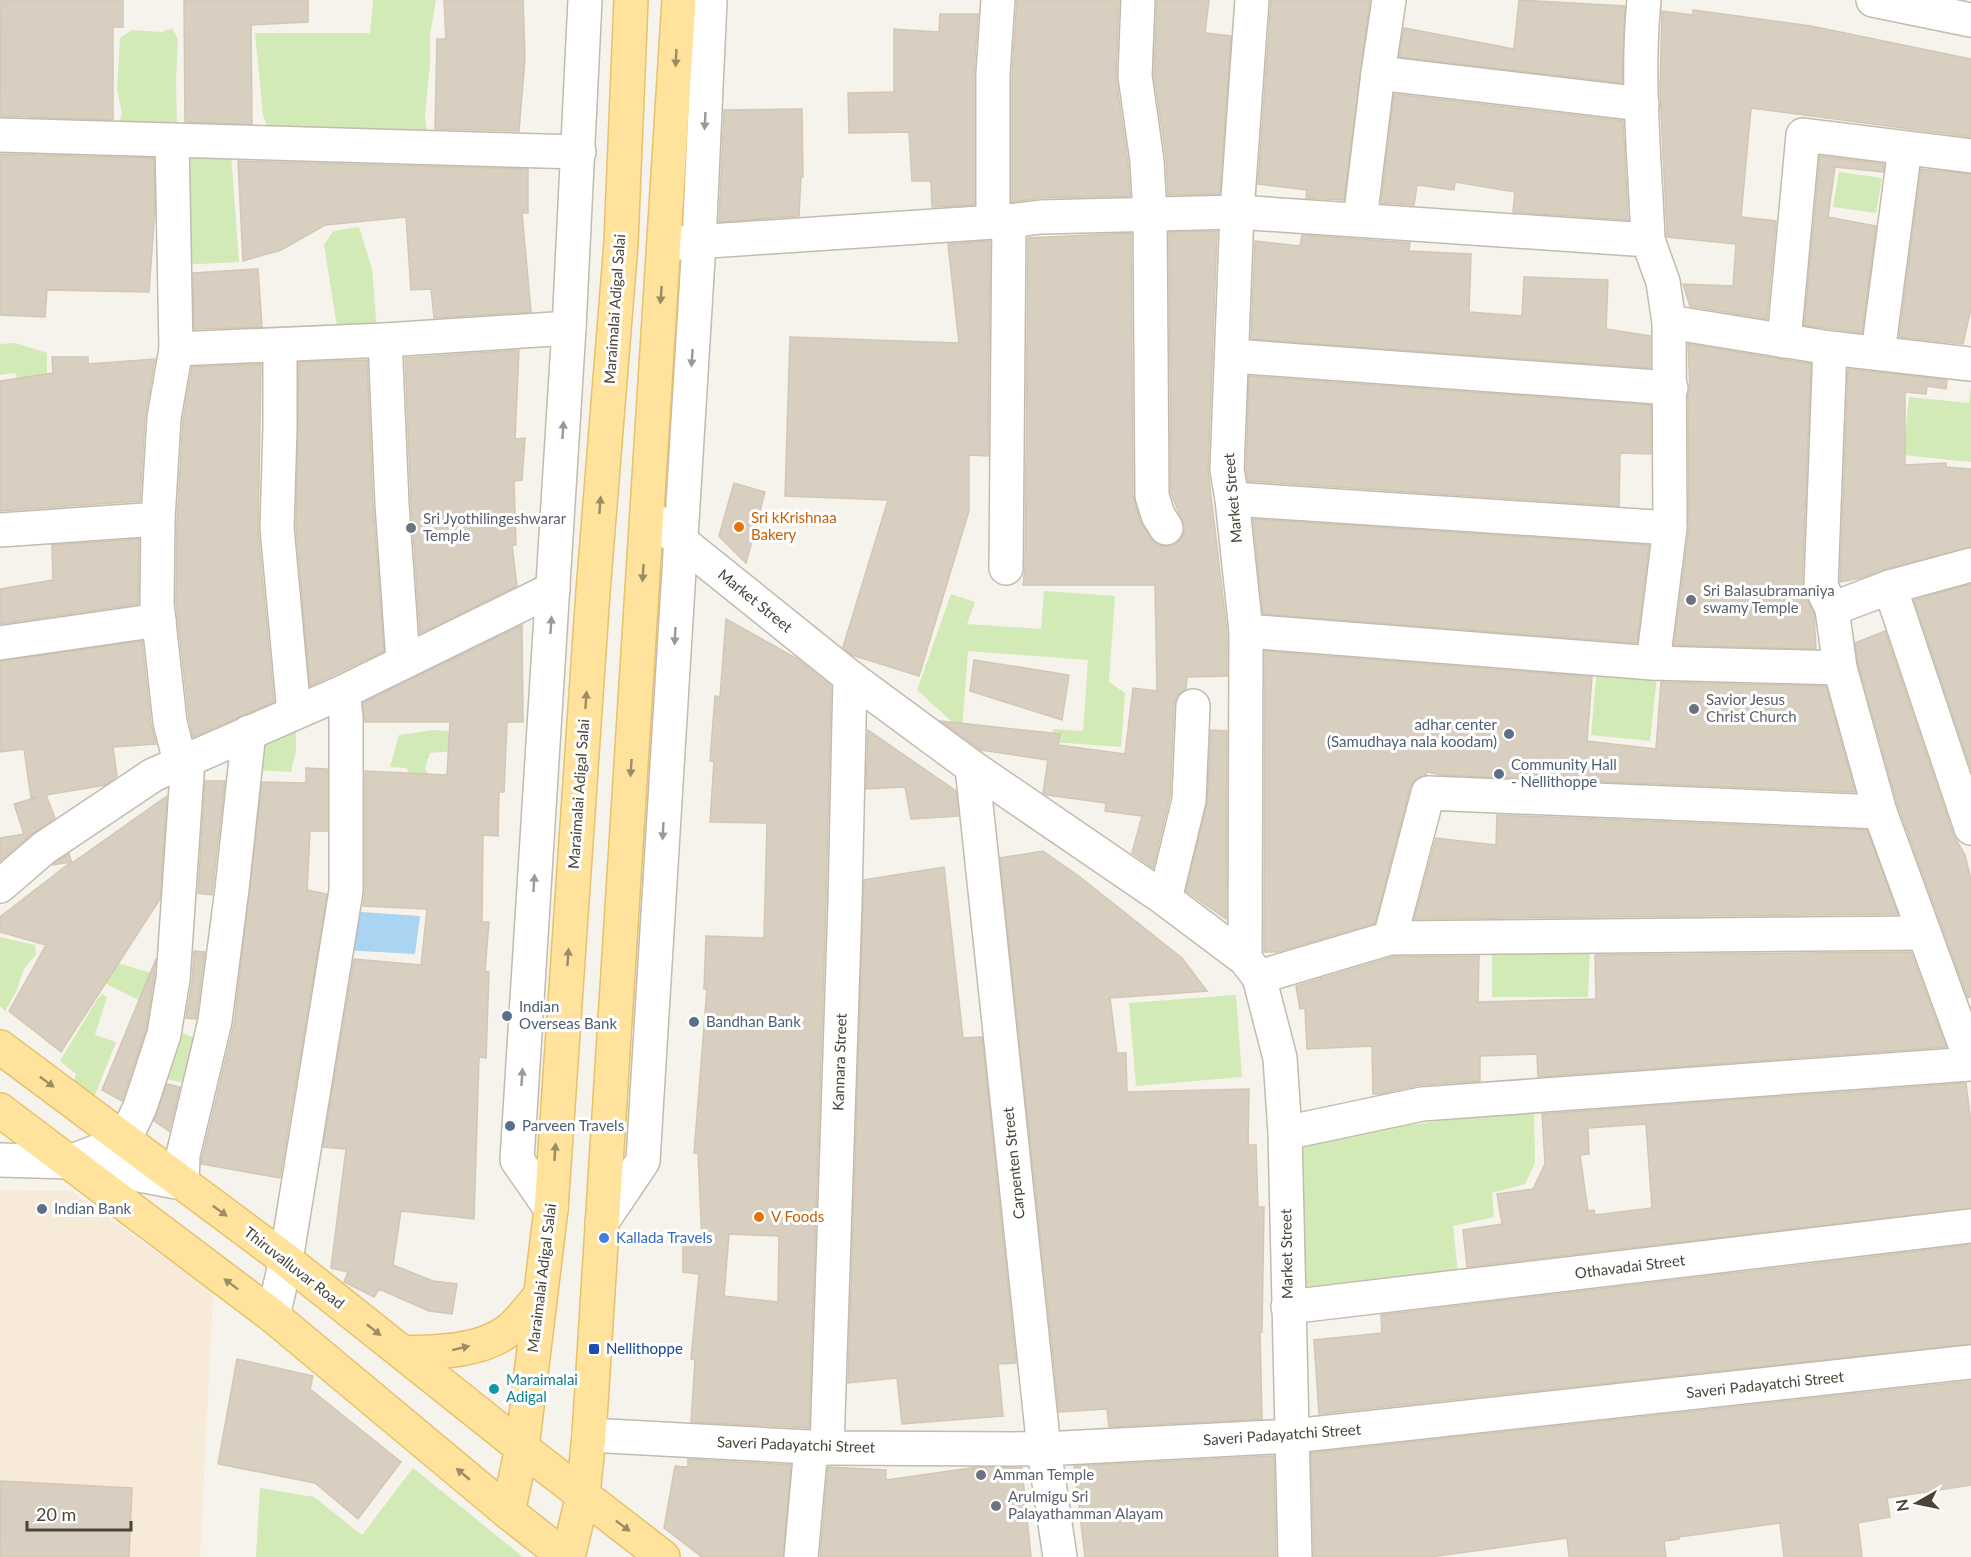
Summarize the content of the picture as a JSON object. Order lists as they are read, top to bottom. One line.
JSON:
{"streets":{"main road":["Maraimalai Adigal Salai","Thiruvalluvar Road"],"street":["Market Street","Kannara Street","Carpenten Street","Othavadai Street","Saveri Padayatchi Street"]},"crossings":[["Maraimalai Adigal Salai","Thiruvalluvar Road"],["Market Street","Kannara Street"],["Market Street","Carpenten Street"],["Market Street","Othavadai Street"],["Market Street","Saveri Padayatchi Street"],["Kannara Street","Saveri Padayatchi Street"],["Carpenten Street","Saveri Padayatchi Street"]],"places":{"other":["Sri kKrishnaa Bakery","Sri Jyothilingeshwarar Temple","Sri Balasubramaniya swamy Temple","Savior Jesus Christ Church","adhar center (Samudhaya nala koodam)","Community Hall - Nellithoppe","Indian Overseas Bank","Bandhan Bank","Parveen Travels","Indian Bank","V Foods","Kallada Travels","Maraimalai Adigal","Amman Temple","Arulmigu Sri Palayathamman Alayam"],"transit":["Nellithoppe"]},"scale_bar":"20 m","north":"left"}
